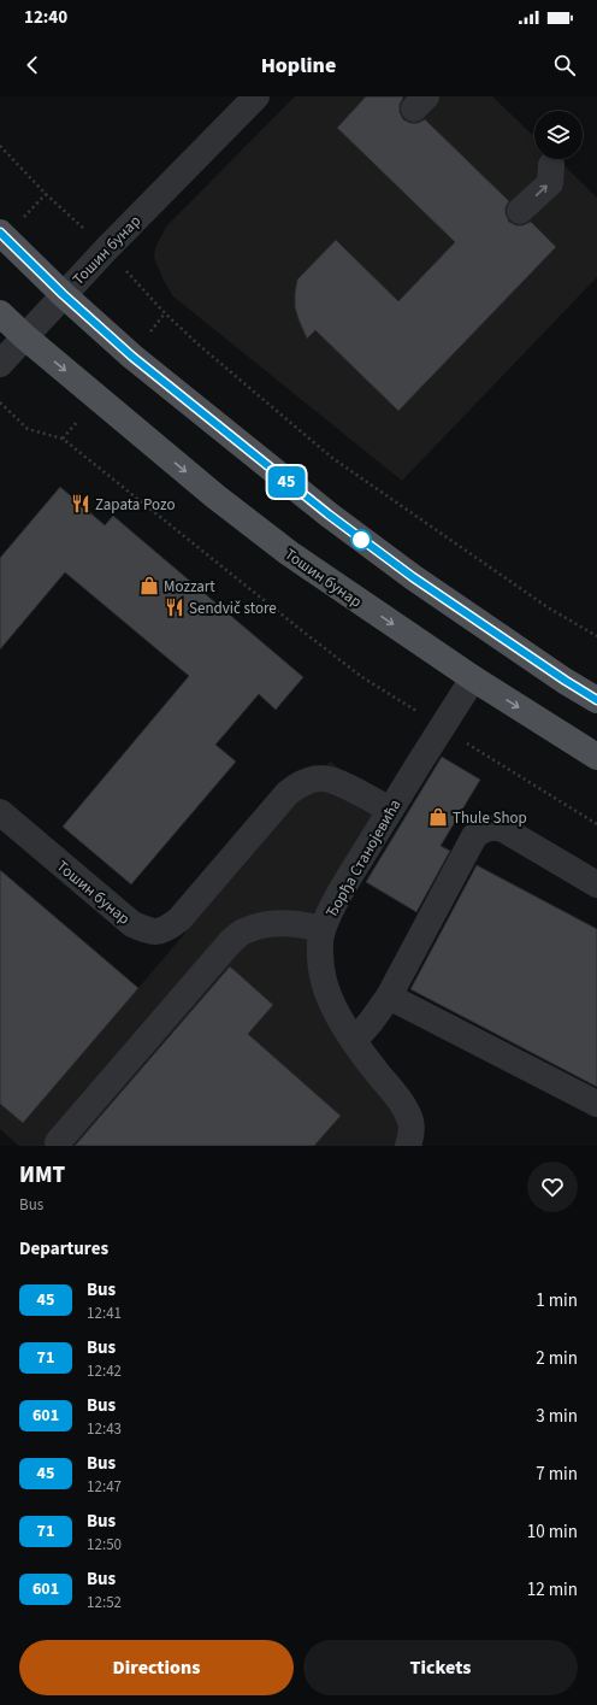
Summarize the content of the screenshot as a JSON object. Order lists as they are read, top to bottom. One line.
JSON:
{"streets":{"main road":["Тошин бунар"],"street":["Ђорђа Станојевића"]},"crossings":[["Тошин бунар","Ђорђа Станојевића"]],"places":{"restaurant":["Zapata Pozo","Sendvič store"],"shop":["Mozzart","Thule Shop"]},"lines":["bus line 45"],"page":{"status":"12:40","header":"Hopline","on_map":"45","heading":[["ИМТ","Bus"],"Departures"],"list":[{"mark":"45","name":"Bus","note":"12:41","value":"1 min"},{"mark":"71","name":"Bus","note":"12:42","value":"2 min"},{"mark":"601","name":"Bus","note":"12:43","value":"3 min"},{"mark":"45","name":"Bus","note":"12:47","value":"7 min"},{"mark":"71","name":"Bus","note":"12:50","value":"10 min"},{"mark":"601","name":"Bus","note":"12:52","value":"12 min"}],"buttons":["Directions","Tickets"]}}
